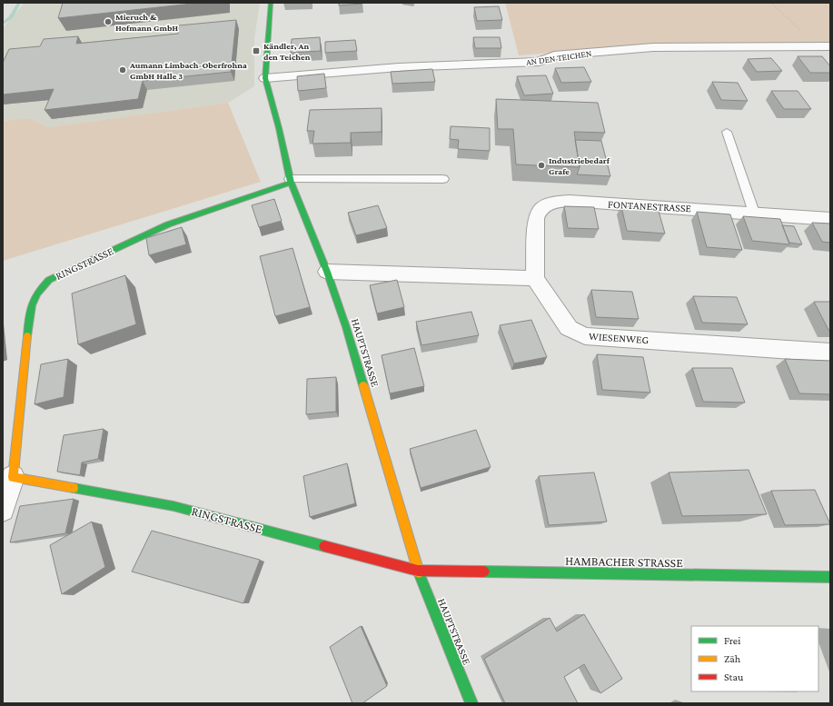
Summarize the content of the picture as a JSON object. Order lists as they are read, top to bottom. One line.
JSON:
{"streets":{"street":["AN DEN TEICHEN","FONTANESTRASSE","RINGSTRASSE","WIESENWEG","HAUPTSTRASSE","HAMBACHER STRASSE"]},"crossings":[["AN DEN TEICHEN","HAUPTSTRASSE"],["FONTANESTRASSE","WIESENWEG"],["RINGSTRASSE","HAUPTSTRASSE"],["RINGSTRASSE","HAMBACHER STRASSE"],["HAUPTSTRASSE","HAMBACHER STRASSE"]],"places":{"other":["Mieruch & Hofmann GmbH","Aumann Limbach-Oberfrohna GmbH Halle 3","Industriebedarf Grafe"],"transit":["Kändler, An den Teichen"]},"legend":["Frei","Zäh","Stau"]}
